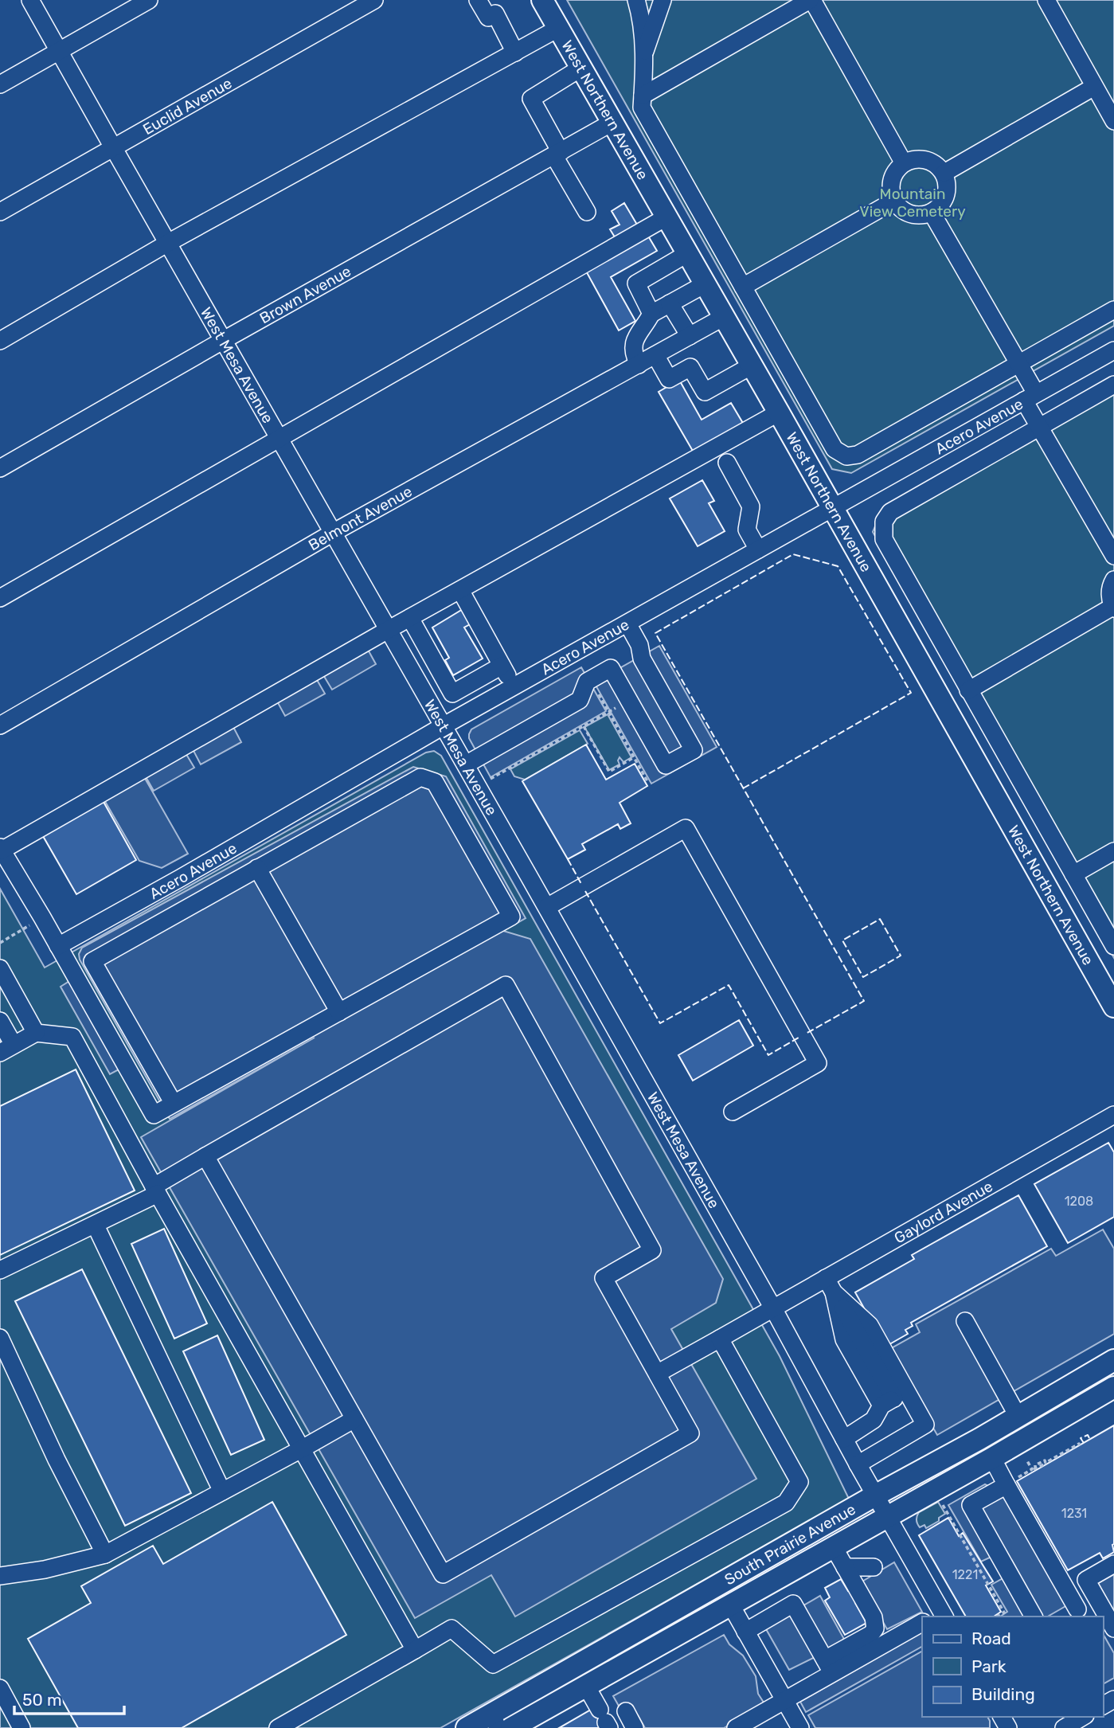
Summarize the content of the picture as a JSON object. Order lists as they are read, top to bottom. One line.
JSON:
{"streets":{"main road":["West Northern Avenue","South Prairie Avenue"],"street":["Euclid Avenue","Brown Avenue","West Mesa Avenue","Acero Avenue","Belmont Avenue","Gaylord Avenue"]},"crossings":[["Euclid Avenue","West Mesa Avenue"],["West Northern Avenue","Brown Avenue"],["West Northern Avenue","Acero Avenue"],["West Northern Avenue","Belmont Avenue"],["Brown Avenue","West Mesa Avenue"],["West Mesa Avenue","Acero Avenue"],["West Mesa Avenue","Belmont Avenue"],["West Mesa Avenue","Gaylord Avenue"],["West Mesa Avenue","South Prairie Avenue"]],"parks":["Mountain View Cemetery"],"house_numbers":["1208","1231","1221"],"legend":["Road","Park","Building"],"scale_bar":"50 m"}
